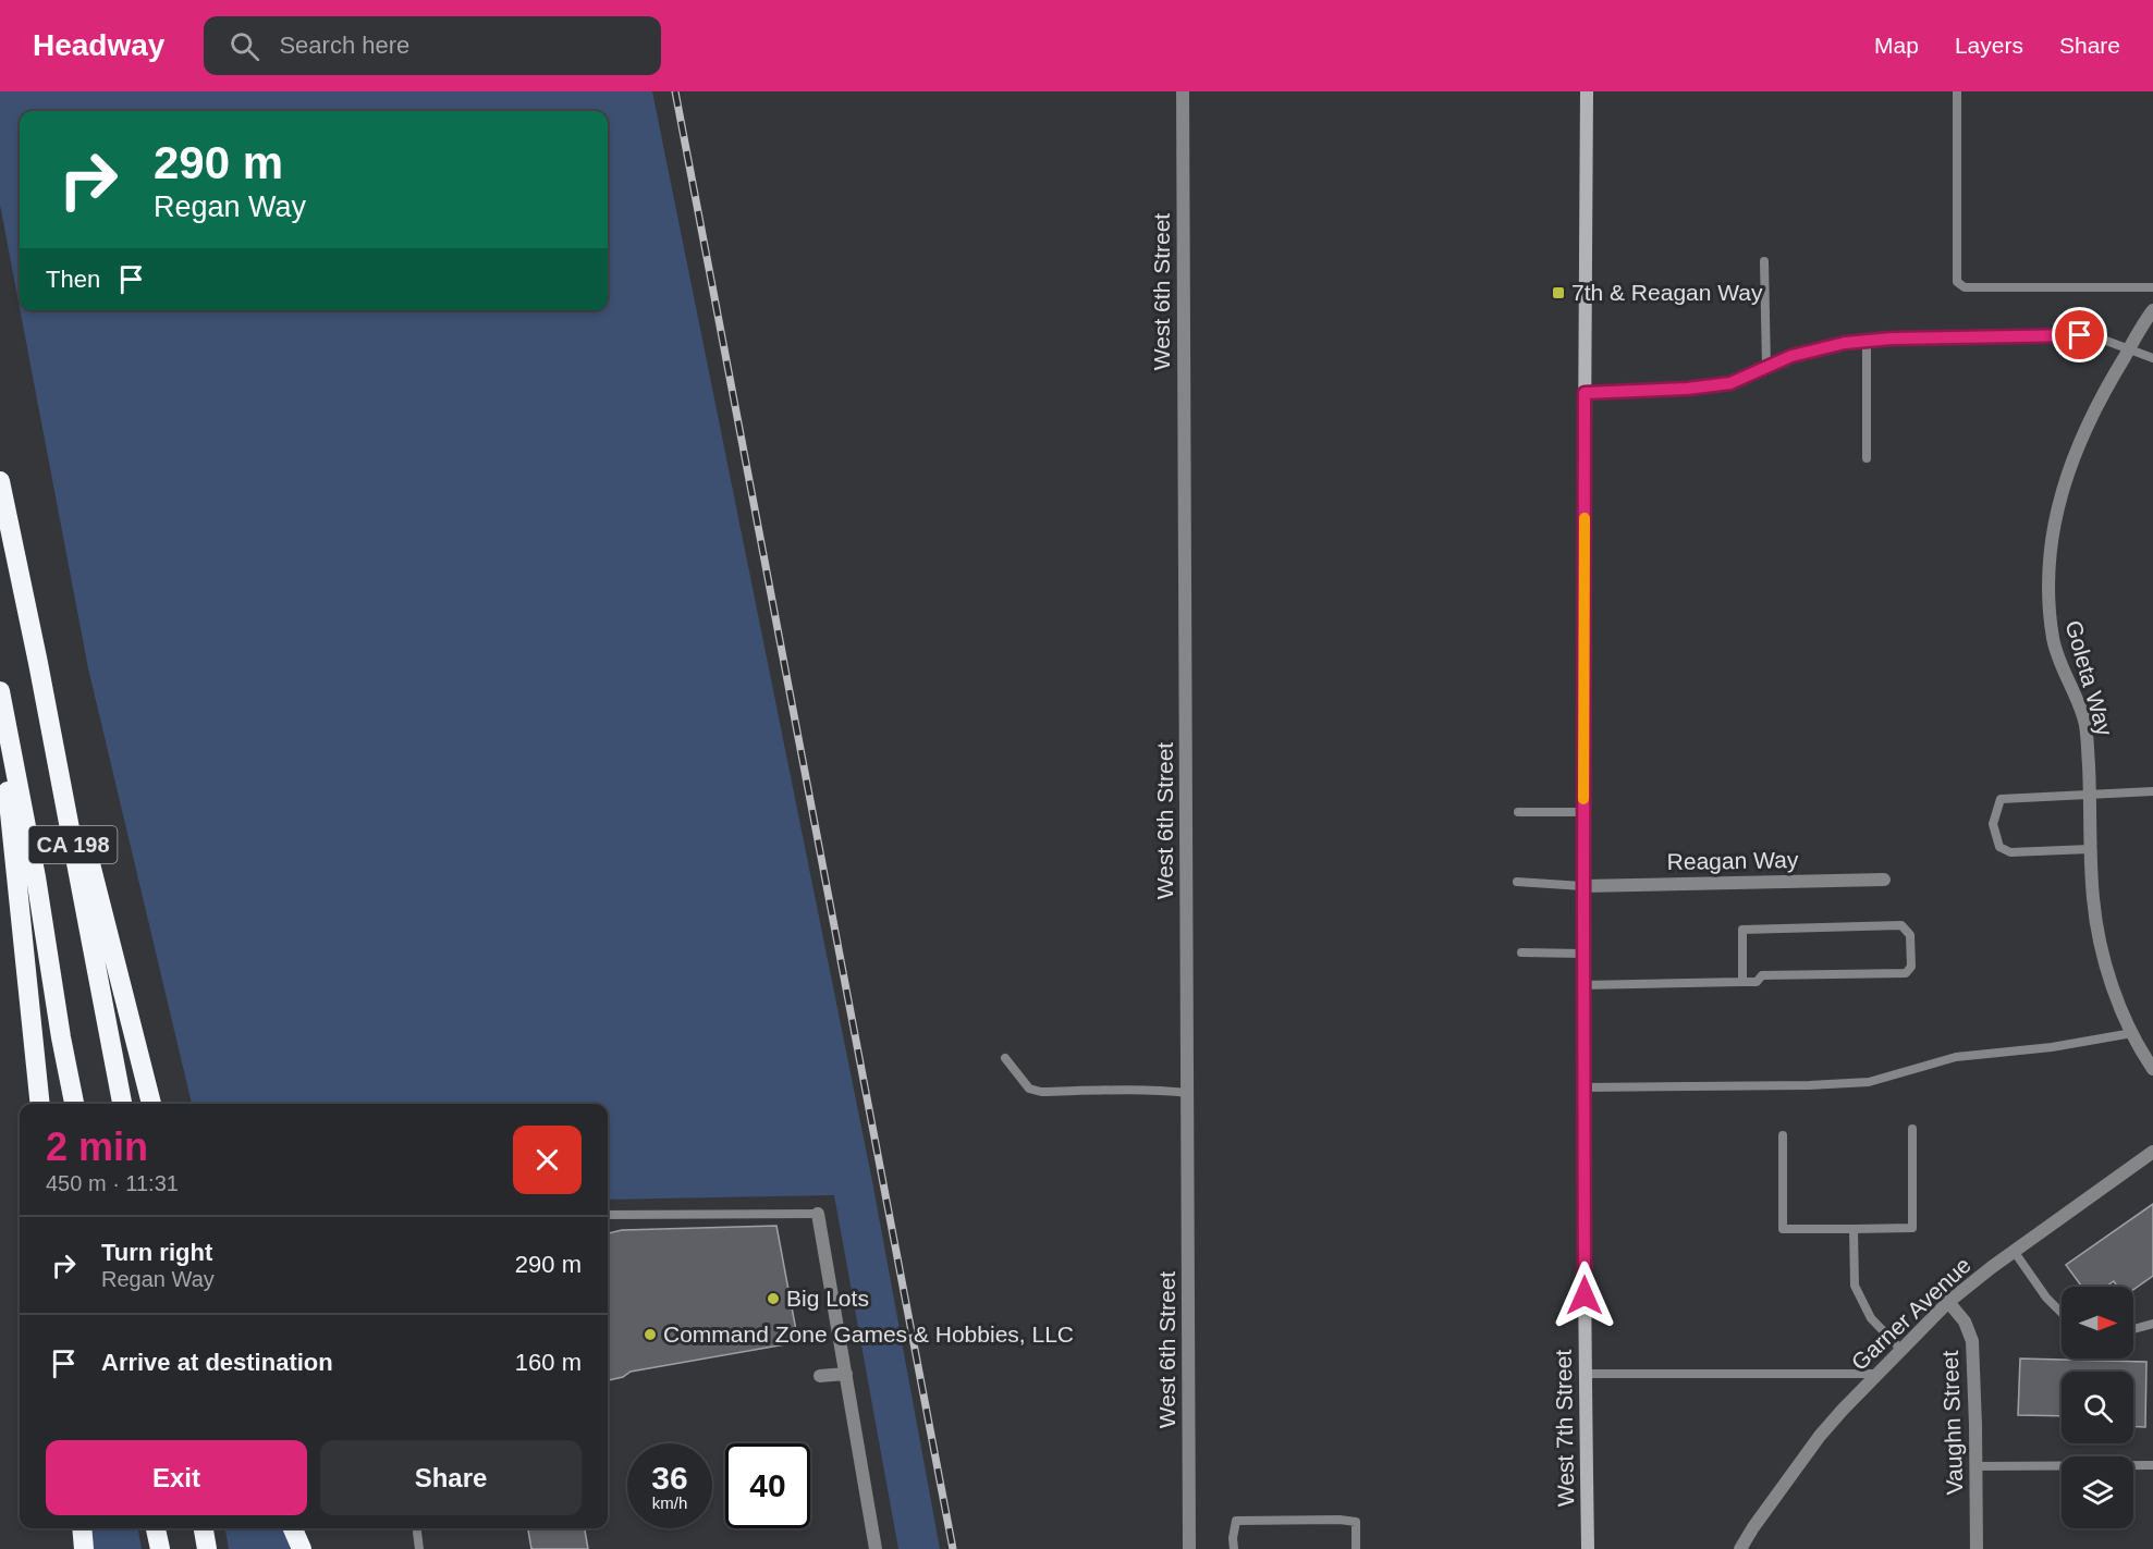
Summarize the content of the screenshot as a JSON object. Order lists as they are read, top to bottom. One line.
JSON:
{"streets":{"highway":["CA 198"],"street":["West 6th Street","Goleta Way","Reagan Way","Garner Avenue","Vaughn Street","West 7th Street"]},"crossings":[["Reagan Way","West 7th Street"],["Garner Avenue","Vaughn Street"]],"places":{"transit":["7th & Reagan Way"],"other":["Big Lots","Command Zone Games & Hobbies, LLC"]},"north":"right","page":{"header":"Headway","search":"Search here","nav":["Map","Layers","Share"],"turn":["290 m","Regan Way"],"then":"Then","heading":["2 min","450 m · 11:31"],"list":[{"name":"Turn right","note":"Regan Way","value":"290 m"},{"name":"Arrive at destination","value":"160 m"}],"buttons":["Exit","Share"],"speed":"36 km/h","limit":"40"}}
